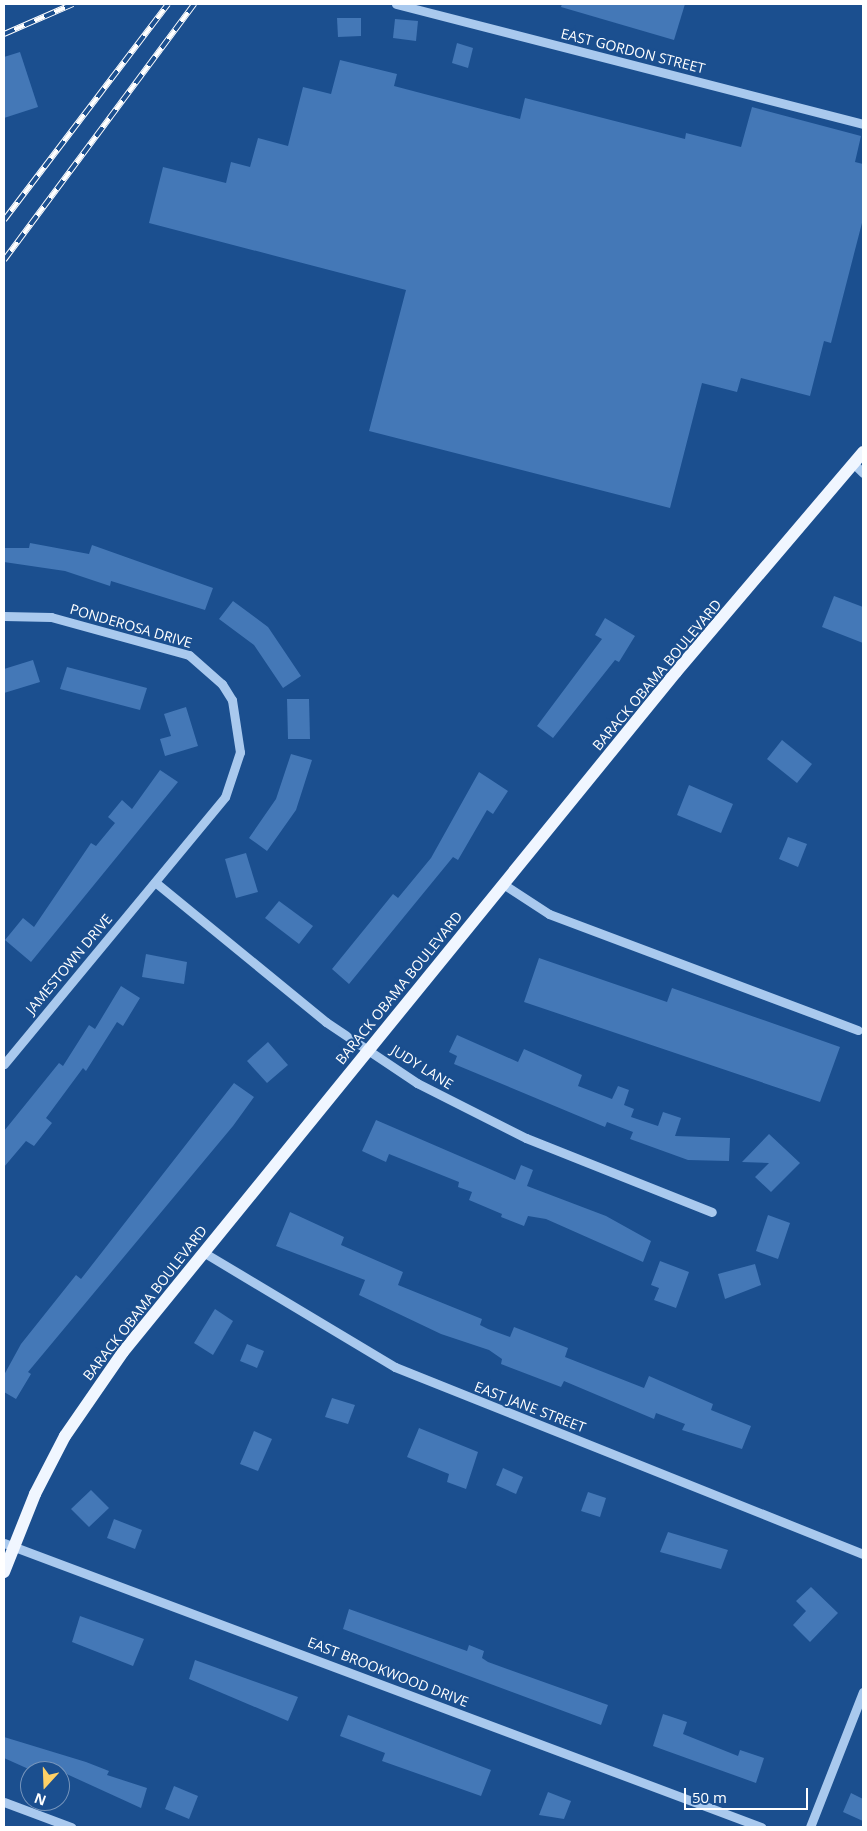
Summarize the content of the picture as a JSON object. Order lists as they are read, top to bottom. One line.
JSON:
{"streets":{"main road":["BARACK OBAMA BOULEVARD"],"street":["EAST GORDON STREET","PONDEROSA DRIVE","JAMESTOWN DRIVE","JUDY LANE","EAST JANE STREET","EAST BROOKWOOD DRIVE"]},"crossings":[["PONDEROSA DRIVE","JAMESTOWN DRIVE"],["PONDEROSA DRIVE","JUDY LANE"],["BARACK OBAMA BOULEVARD","JUDY LANE"],["BARACK OBAMA BOULEVARD","EAST JANE STREET"],["BARACK OBAMA BOULEVARD","EAST BROOKWOOD DRIVE"],["JAMESTOWN DRIVE","JUDY LANE"]],"scale_bar":"50 m","north":"bottom"}
